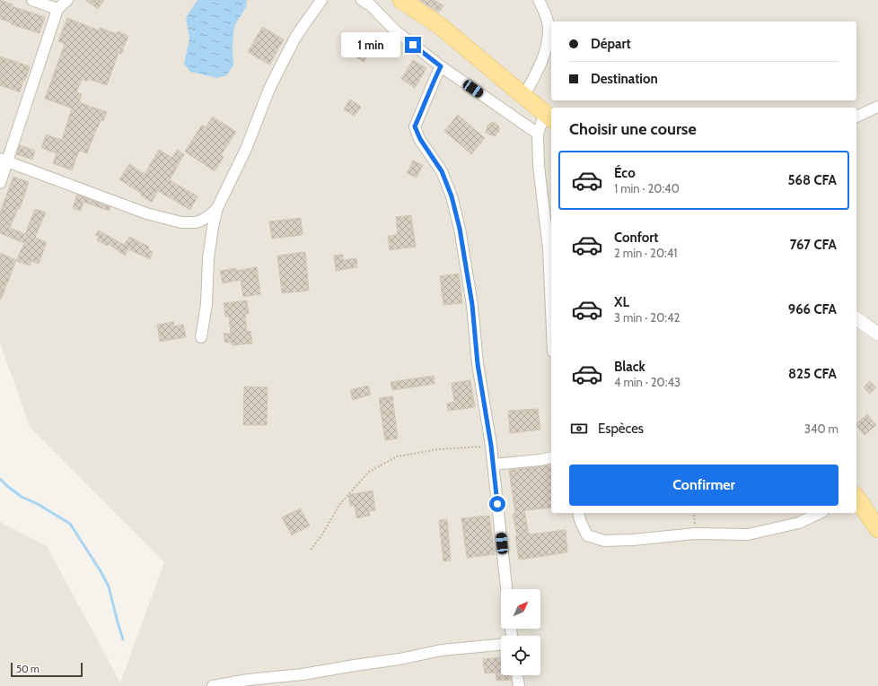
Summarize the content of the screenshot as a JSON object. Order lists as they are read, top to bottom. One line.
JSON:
{"scale_bar":"50 m","north":"top right","page":{"banner":["Départ","Destination"],"bubble":"1 min","heading":"Choisir une course","list":[{"name":"Éco","note":"1 min · 20:40","value":"568 CFA"},{"name":"Confort","note":"2 min · 20:41","value":"767 CFA"},{"name":"XL","note":"3 min · 20:42","value":"966 CFA"},{"name":"Black","note":"4 min · 20:43","value":"825 CFA"}],"pay":["Espèces","340 m"],"buttons":"Confirmer","scale":"50 m"}}
